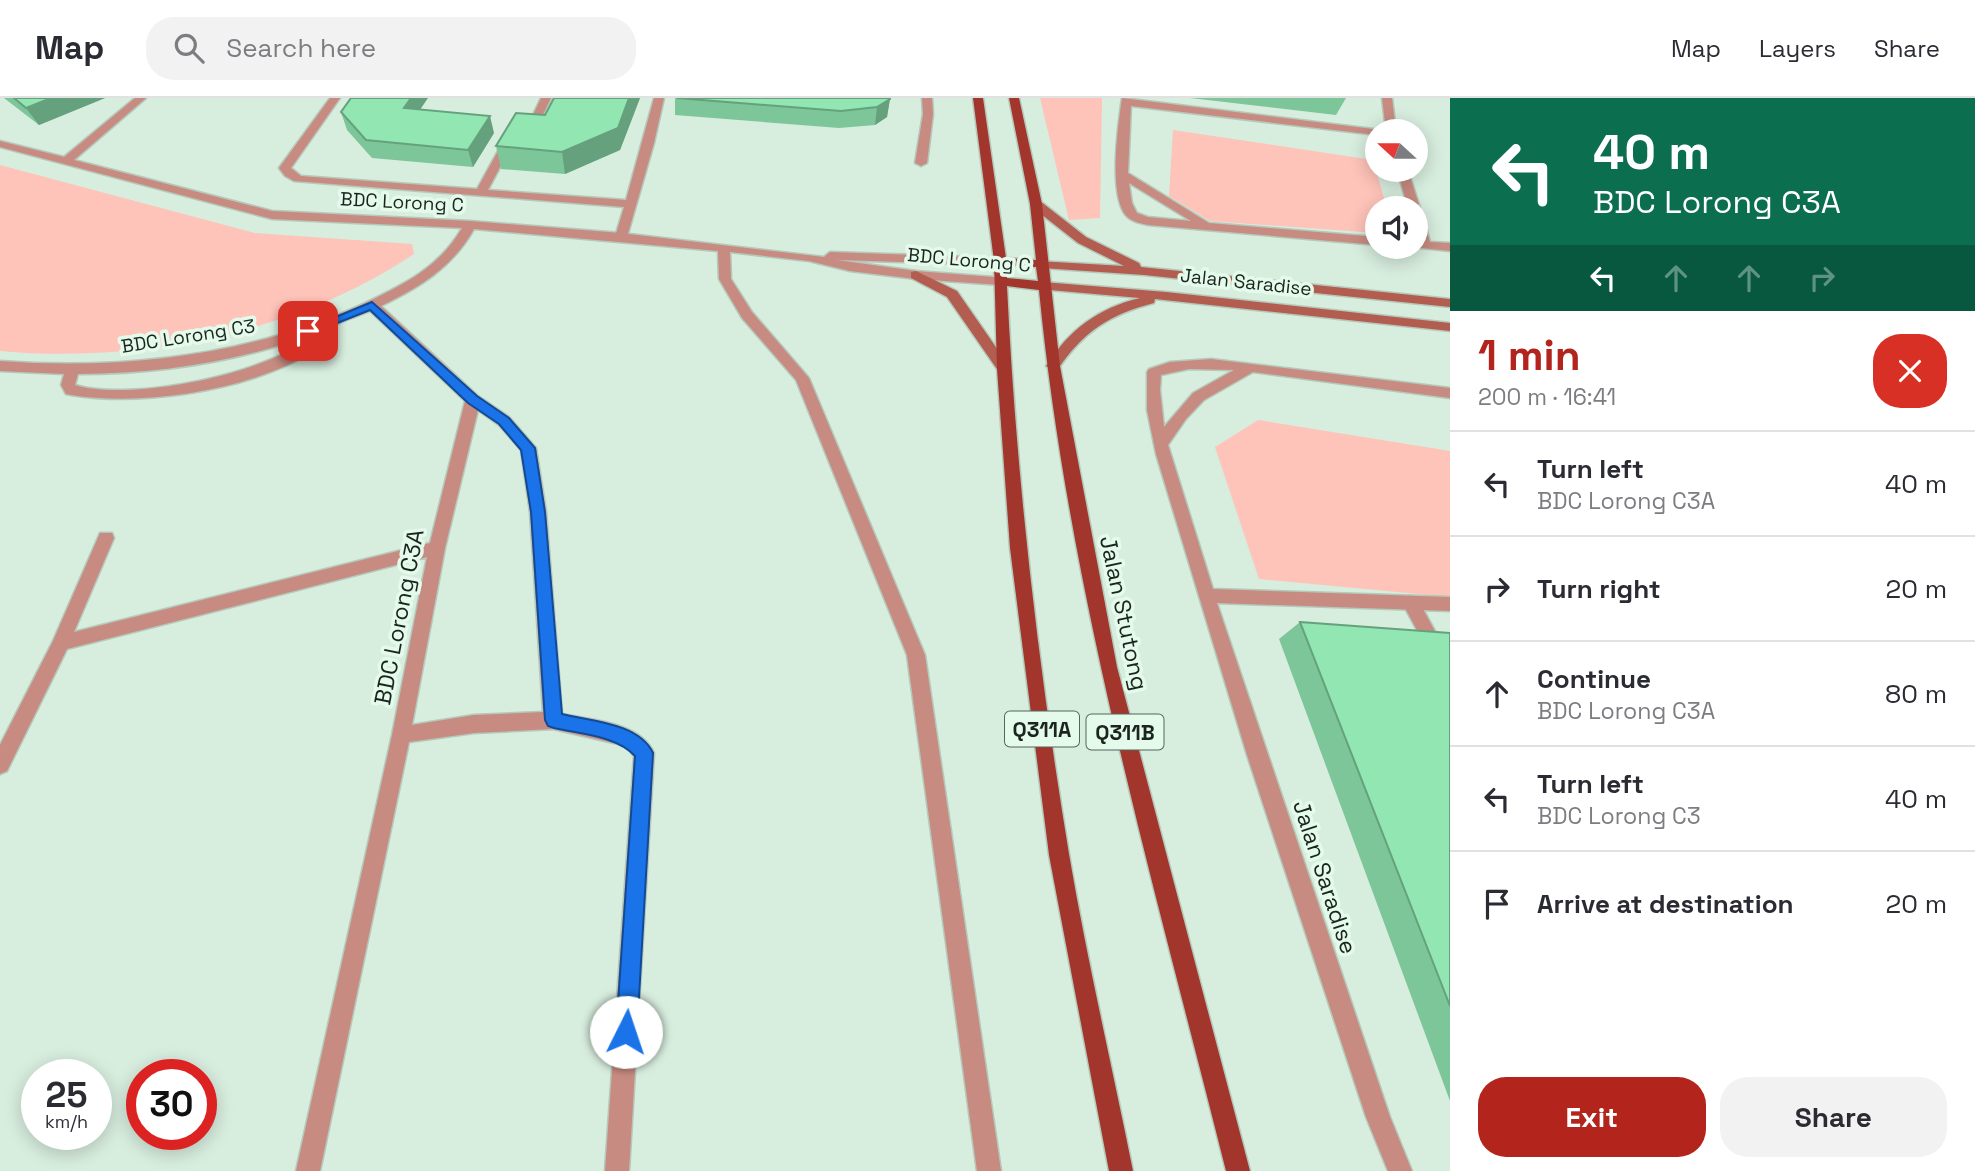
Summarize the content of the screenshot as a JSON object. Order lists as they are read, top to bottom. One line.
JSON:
{"streets":{"main road":["BDC Lorong C","Jalan Saradise","Jalan Stutong","Q311A","Q311B"],"street":["BDC Lorong C3","BDC Lorong C3A"]},"crossings":[["BDC Lorong C","Jalan Saradise"],["BDC Lorong C","BDC Lorong C3"],["BDC Lorong C","Jalan Stutong"],["BDC Lorong C","Q311A"],["Jalan Saradise","Jalan Stutong"]],"north":"left","page":{"header":"Map","search":"Search here","nav":["Map","Layers","Share"],"turn":["40 m","BDC Lorong C3A"],"heading":["1 min","200 m · 16:41"],"list":[{"name":"Turn left","note":"BDC Lorong C3A","value":"40 m"},{"name":"Turn right","value":"20 m"},{"name":"Continue","note":"BDC Lorong C3A","value":"80 m"},{"name":"Turn left","note":"BDC Lorong C3","value":"40 m"},{"name":"Arrive at destination","value":"20 m"}],"speed":"25 km/h","limit":"30","buttons":["Exit","Share"]}}
